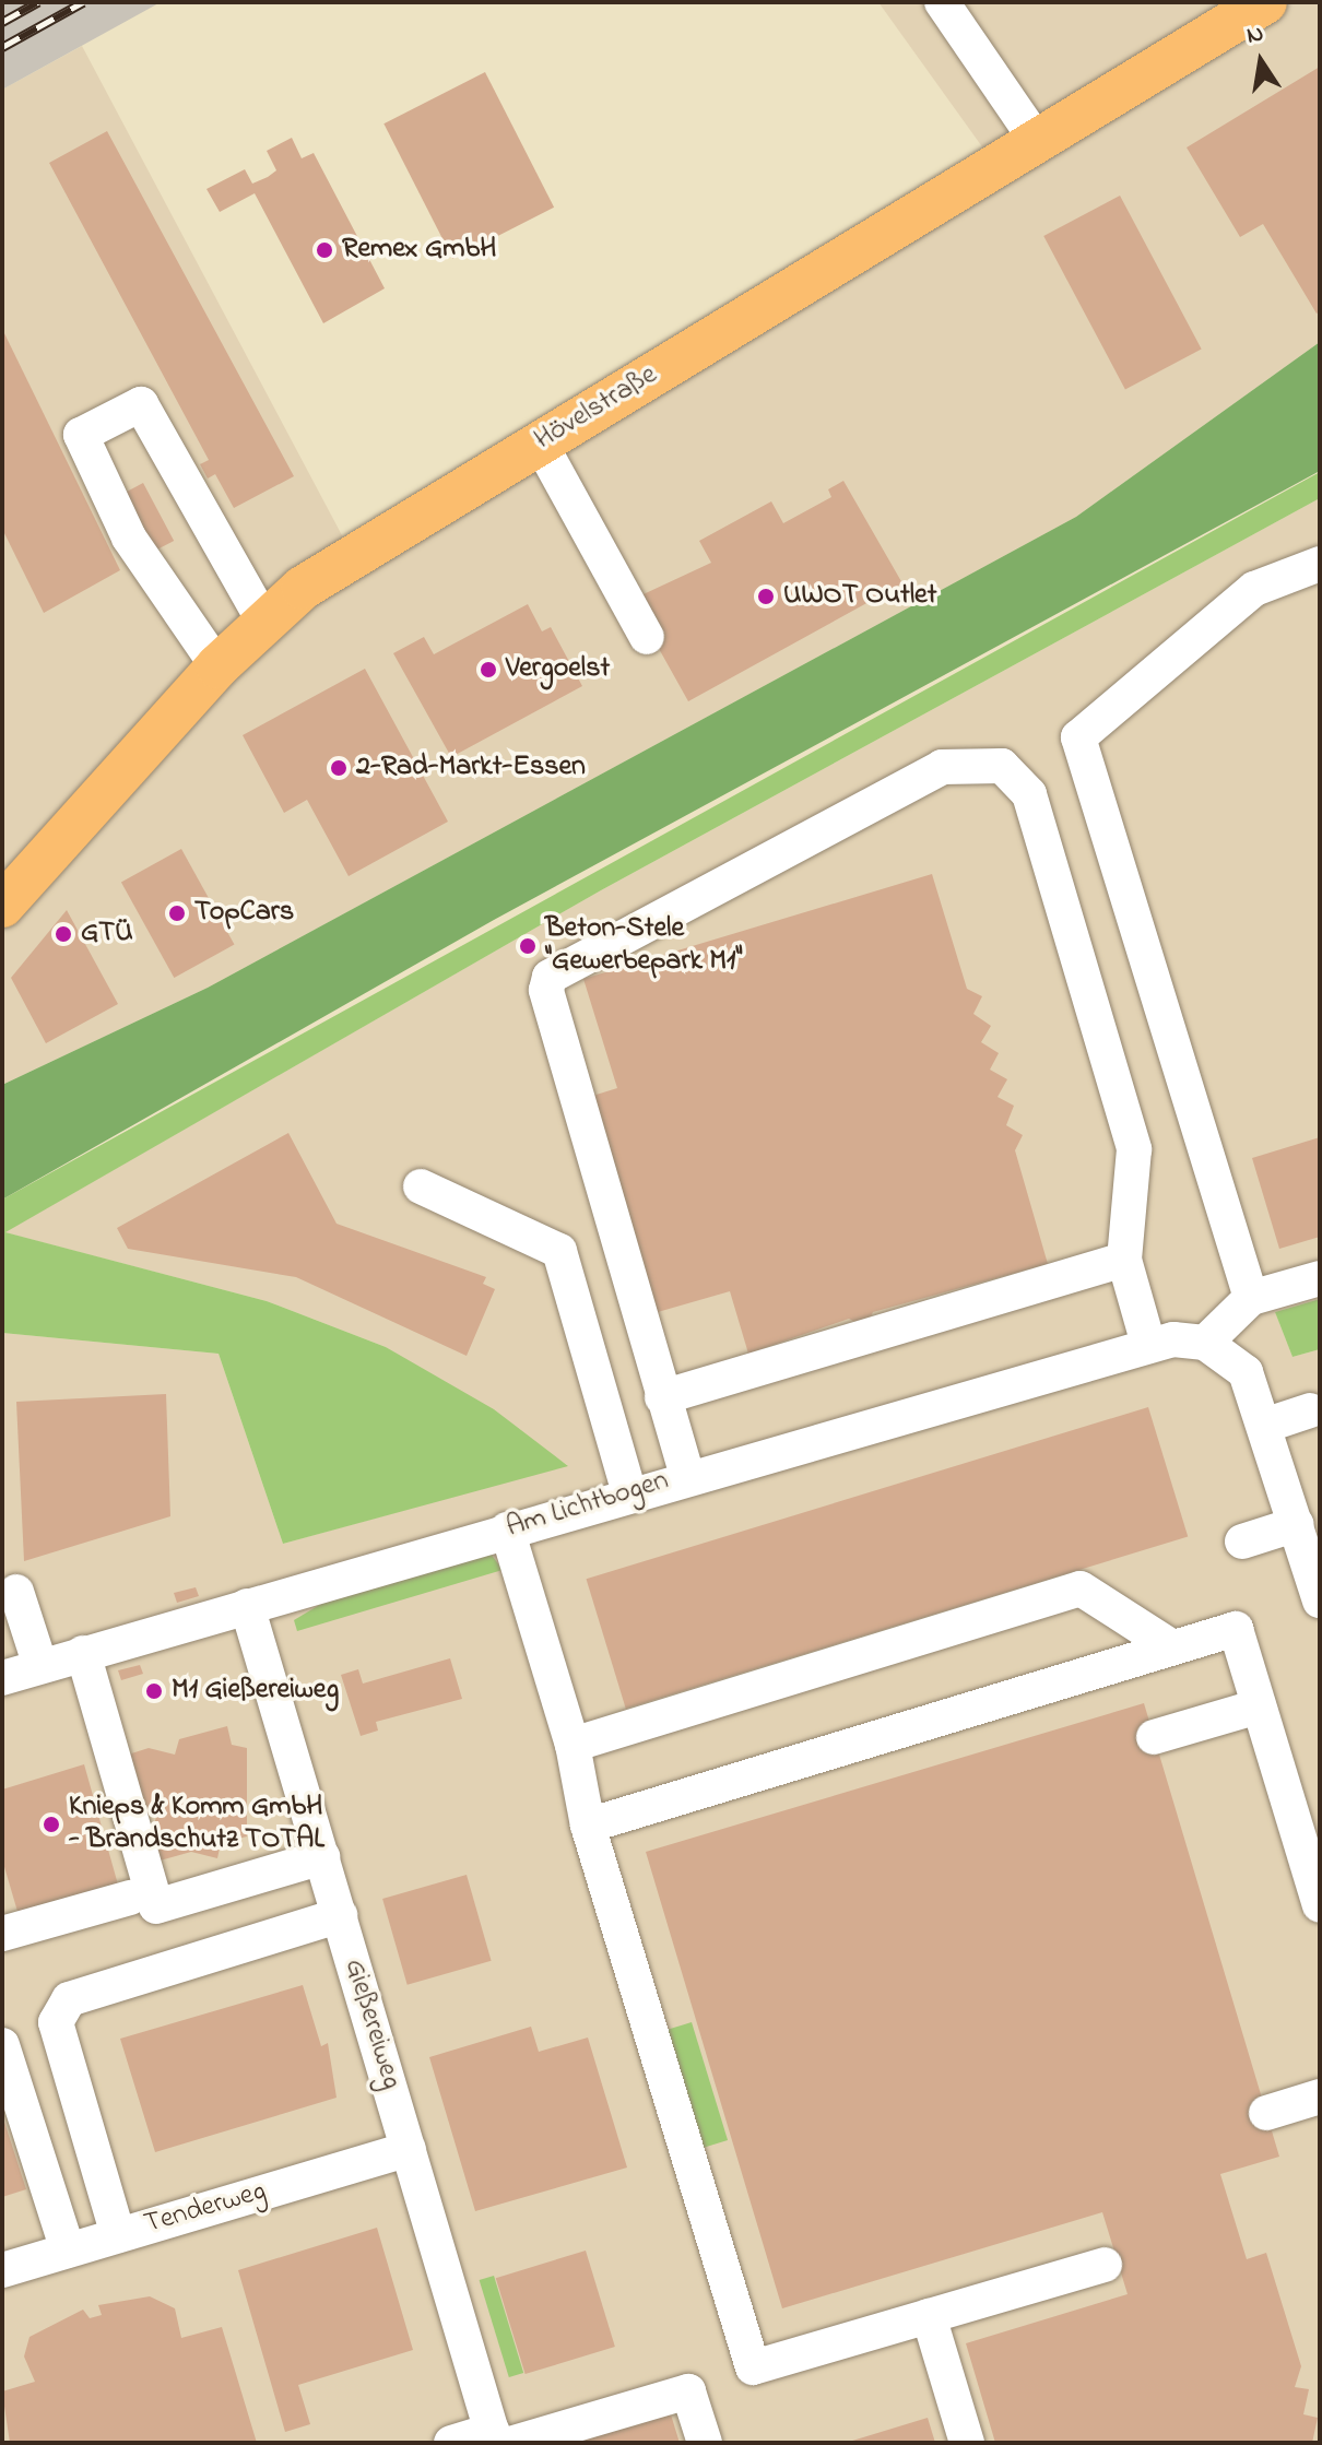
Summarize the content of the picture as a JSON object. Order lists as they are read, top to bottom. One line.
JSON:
{"streets":{"main road":["Hövelstraße"],"street":["Am Lichtbogen","Gießereiweg","Tenderweg"]},"crossings":[["Am Lichtbogen","Gießereiweg"],["Gießereiweg","Tenderweg"]],"places":["Remex GmbH","UWOT Outlet","Vergoelst","2-Rad-Markt-Essen","TopCars","GTÜ","Beton-Stele \"Gewerbepark M1\"","M1 Gießereiweg","Knieps & Komm GmbH - Brandschutz TOTAL"],"north":"top"}
